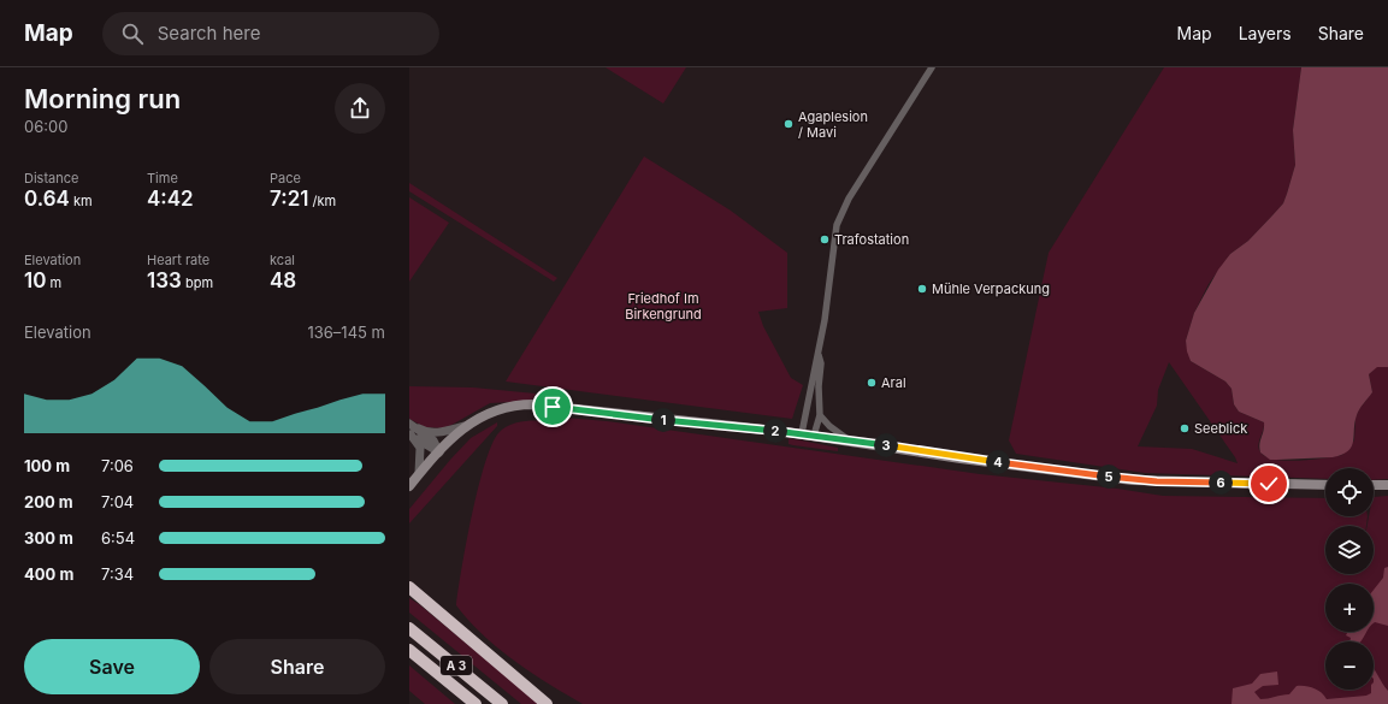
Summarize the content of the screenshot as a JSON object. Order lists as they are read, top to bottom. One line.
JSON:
{"streets":{"highway":["A 3"]},"parks":["Friedhof Im Birkengrund"],"places":["Agaplesion / Mavi","Trafostation","Mühle Verpackung","Aral","Seeblick"],"page":{"header":"Map","search":"Search here","nav":["Map","Layers","Share"],"heading":["Morning run","06:00"],"stats":[["Distance","0.64 km"],["Time","4:42"],["Pace","7:21 /km"],["Elevation","10 m"],["Heart rate","133 bpm"],["kcal","48"]],"chart":["Elevation","136–145 m"],"pins":["1","2","3","4","5","6"],"list":[{"name":"100 m","note":"7:06"},{"name":"200 m","note":"7:04"},{"name":"300 m","note":"6:54"},{"name":"400 m","note":"7:34"}],"map_buttons":["+","−"],"buttons":["Save","Share"]}}
